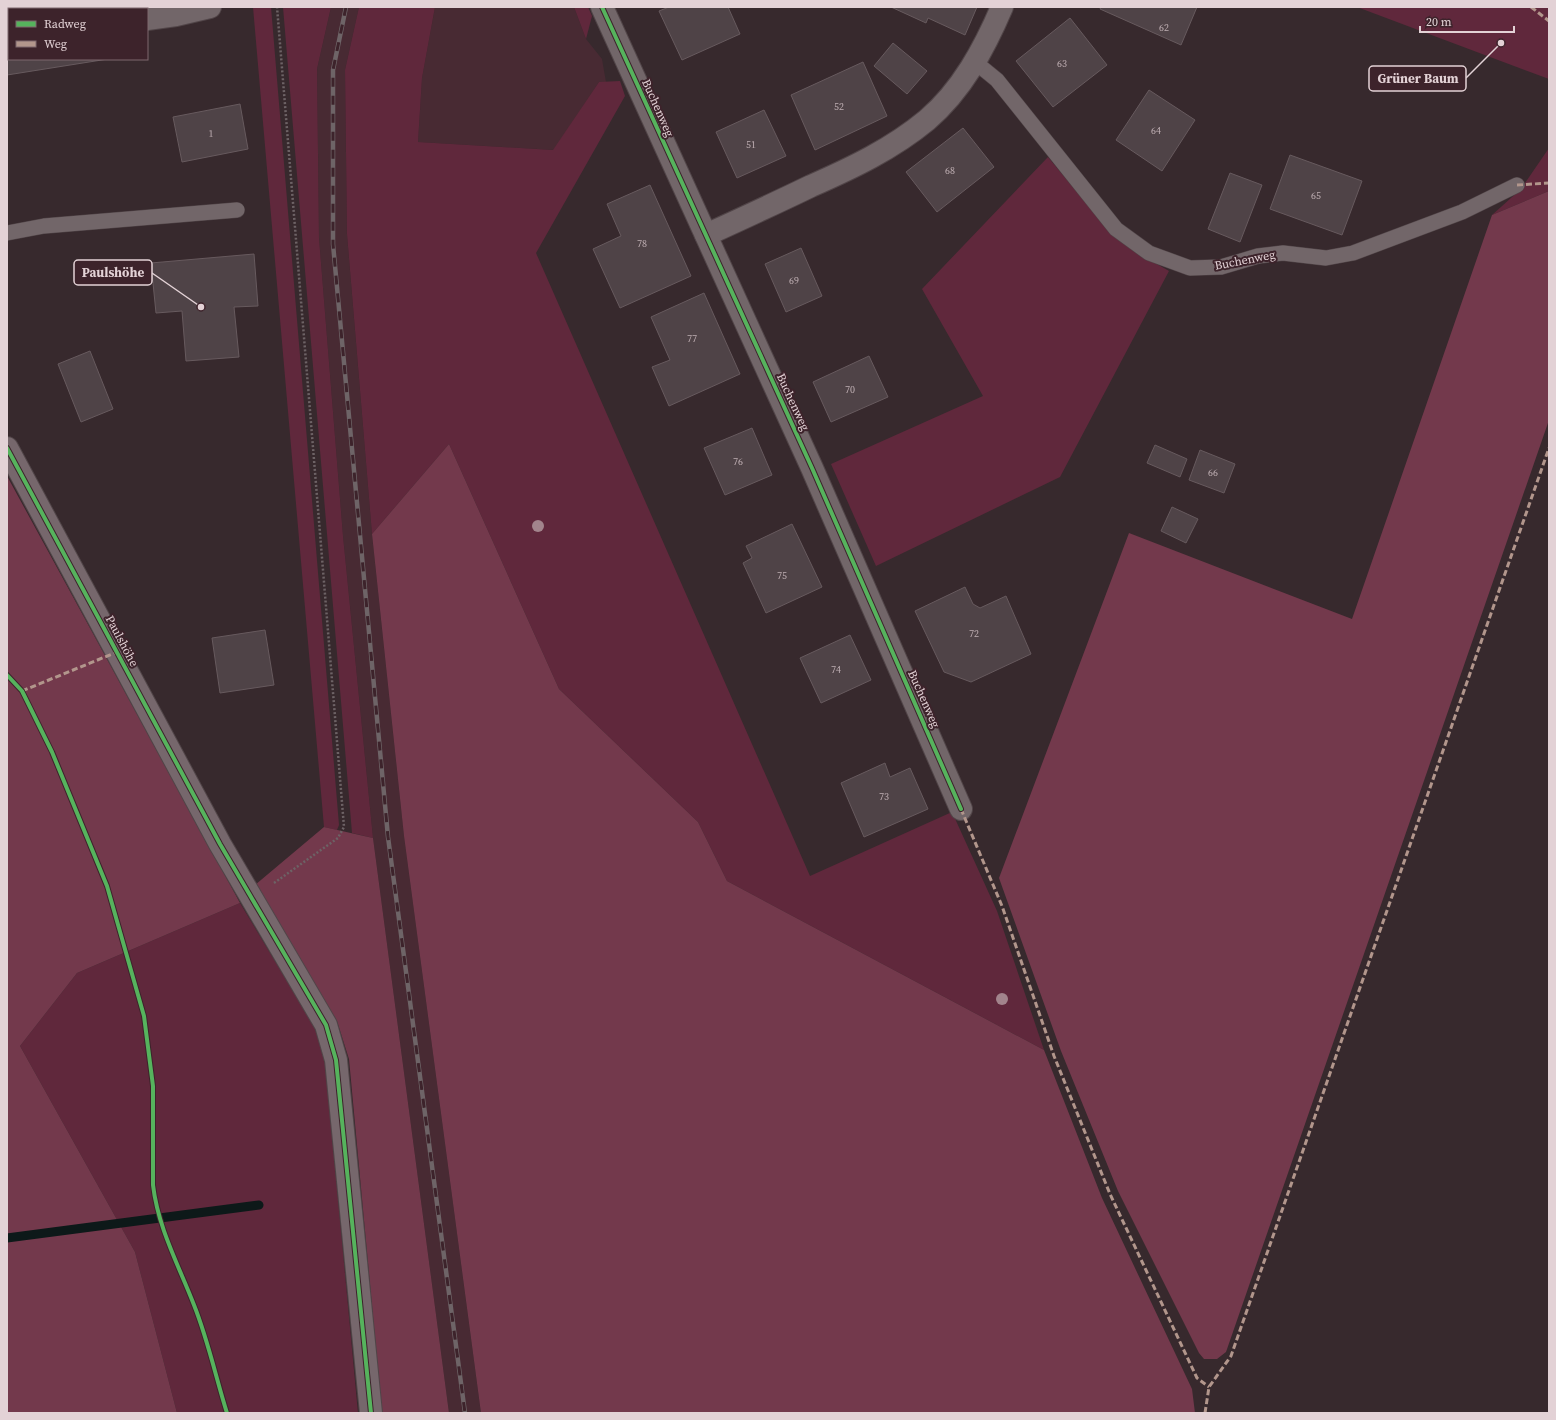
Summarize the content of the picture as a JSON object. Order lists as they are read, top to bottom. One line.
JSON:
{"streets":{"street":["Buchenweg","Paulshöhe"]},"places":["Grüner Baum","Paulshöhe"],"house_numbers":["62","63","52","64","1","51","68","65","78","69","77","70","76","66","75","72","74","73"],"legend":["Radweg","Weg"],"scale_bar":"20 m"}
